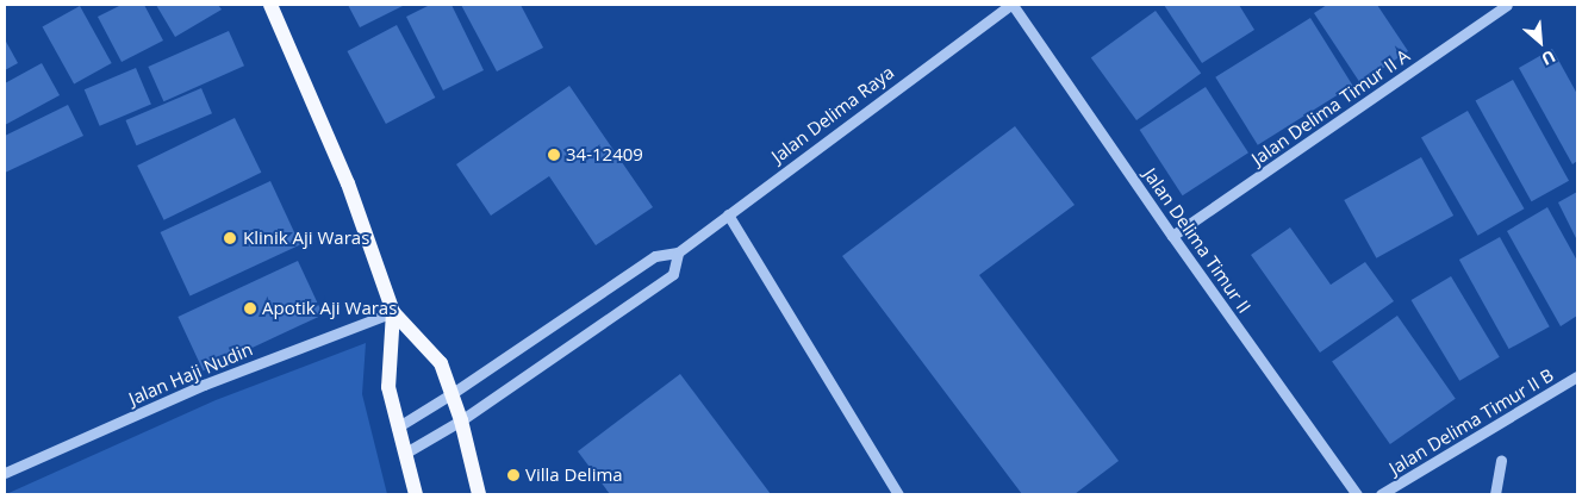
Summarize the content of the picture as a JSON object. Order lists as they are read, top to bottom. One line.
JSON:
{"streets":{"street":["Jalan Delima Timur II A","Jalan Delima Raya","Jalan Delima Timur II","Jalan Haji Nudin","Jalan Delima Timur II B"]},"crossings":[["Jalan Delima Timur II A","Jalan Delima Timur II"],["Jalan Delima Raya","Jalan Delima Timur II"]],"places":["34-12409","Klinik Aji Waras","Apotik Aji Waras","Villa Delima"],"north":"bottom right"}
